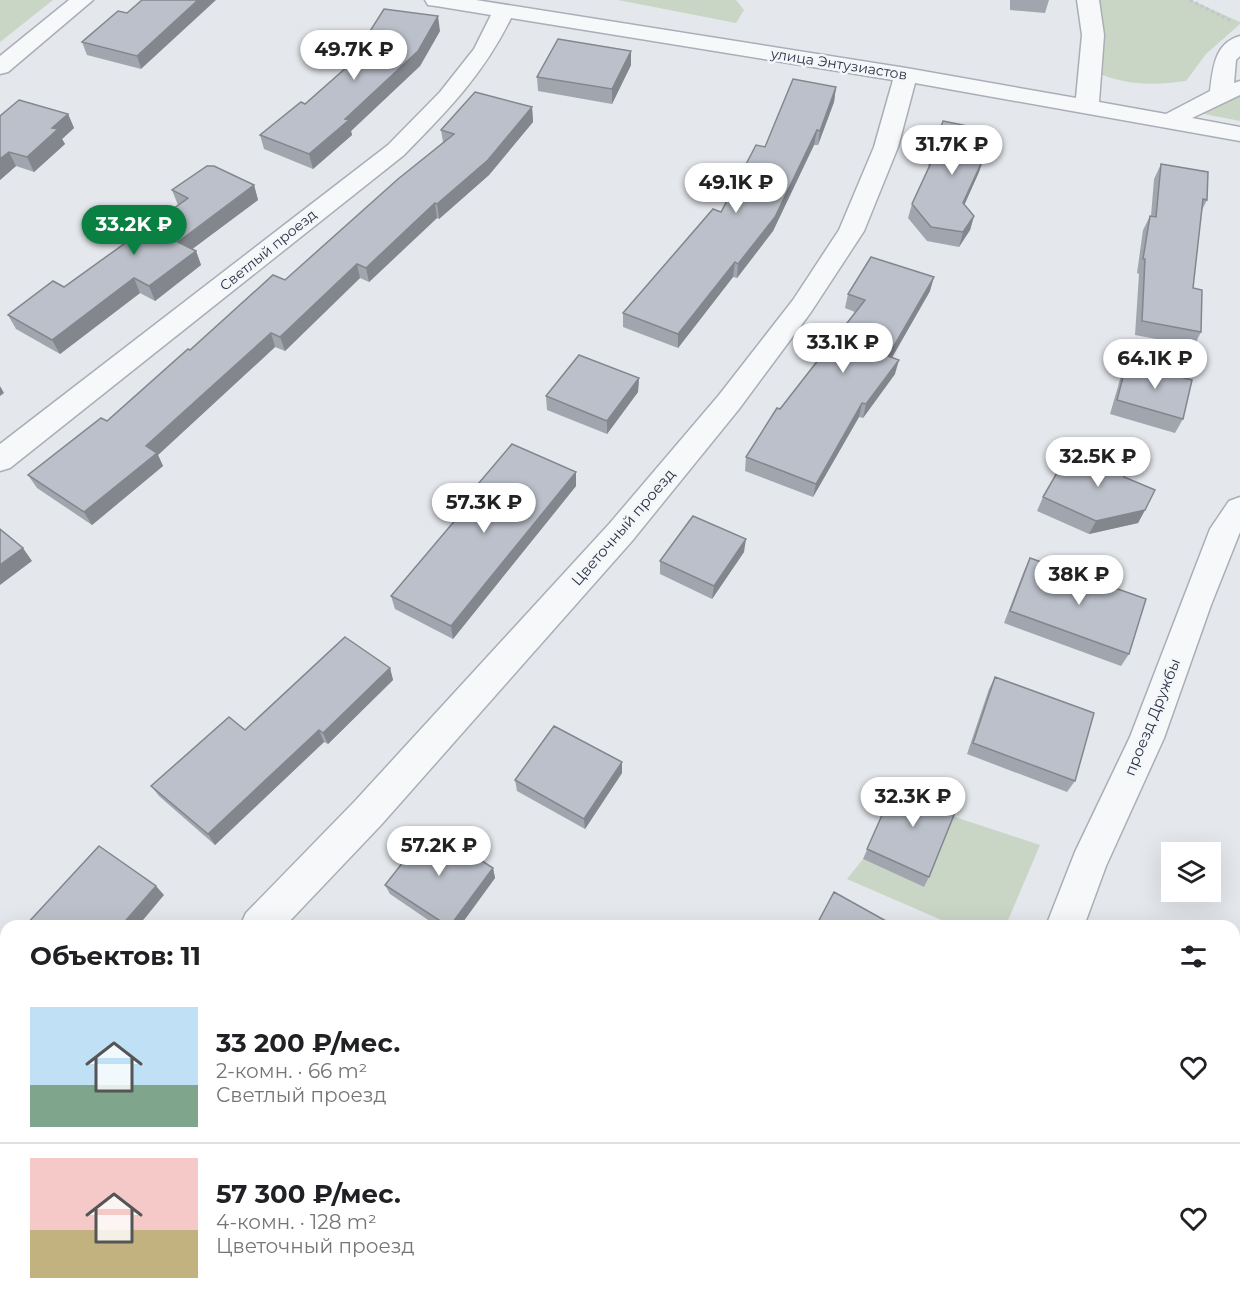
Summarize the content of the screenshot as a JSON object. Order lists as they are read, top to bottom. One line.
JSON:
{"streets":{"street":["улица Энтузиастов","Светлый проезд","Цветочный проезд","проезд Дружбы"]},"crossings":[["улица Энтузиастов","Светлый проезд"],["улица Энтузиастов","Цветочный проезд"]],"page":{"price":["49.7K ₽","31.7K ₽","49.1K ₽","33.2K ₽","33.1K ₽","64.1K ₽","32.5K ₽","57.3K ₽","38K ₽","32.3K ₽","57.2K ₽"],"heading":"Объектов: 11","list":[{"name":"33 200 ₽/мес.","note":"2-комн. · 66 m² · Светлый проезд"},{"name":"57 300 ₽/мес.","note":"4-комн. · 128 m² · Цветочный проезд"}]}}
